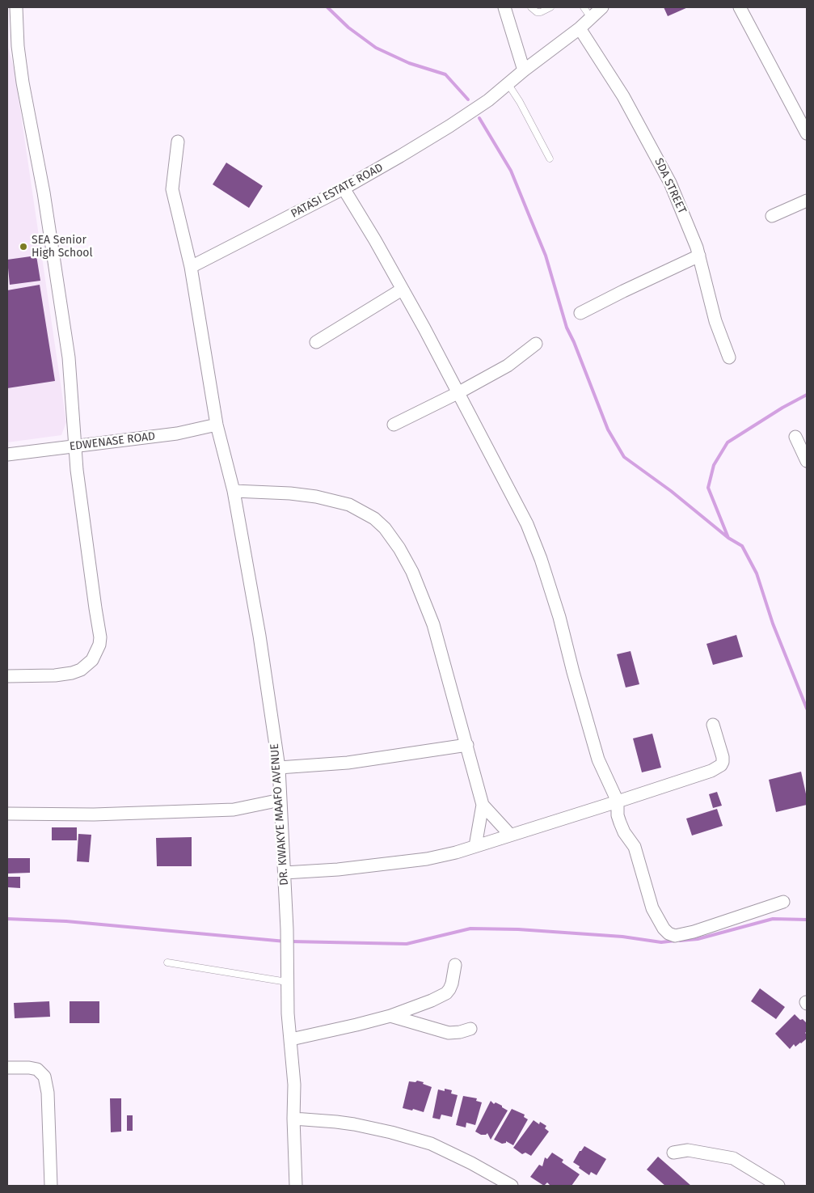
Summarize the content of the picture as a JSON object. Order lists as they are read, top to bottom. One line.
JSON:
{"streets":{"street":["SDA STREET","PATASI ESTATE ROAD","EDWENASE ROAD","DR. KWAKYE MAAFO AVENUE"]},"crossings":[["SDA STREET","PATASI ESTATE ROAD"],["EDWENASE ROAD","DR. KWAKYE MAAFO AVENUE"]],"places":["SEA Senior High School"]}
